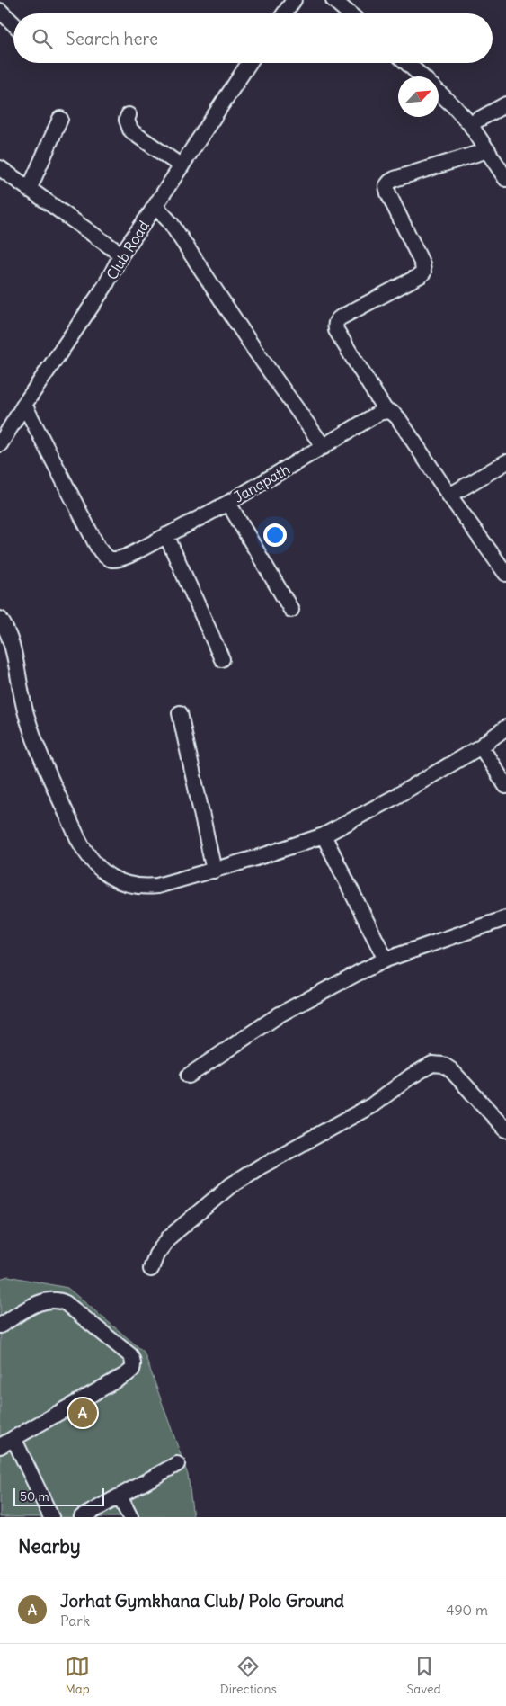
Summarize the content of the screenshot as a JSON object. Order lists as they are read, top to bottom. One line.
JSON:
{"streets":{"street":["Club Road","Janapath"]},"crossings":[["Club Road","Janapath"]],"scale_bar":"50 m","north":"top right","page":{"search":"Search here","pins":"A","scale":"50 m","heading":"Nearby","list":[{"mark":"A","name":"Jorhat Gymkhana Club/ Polo Ground","note":"Park","value":"490 m"}],"nav":["Map","Directions","Saved"]}}
